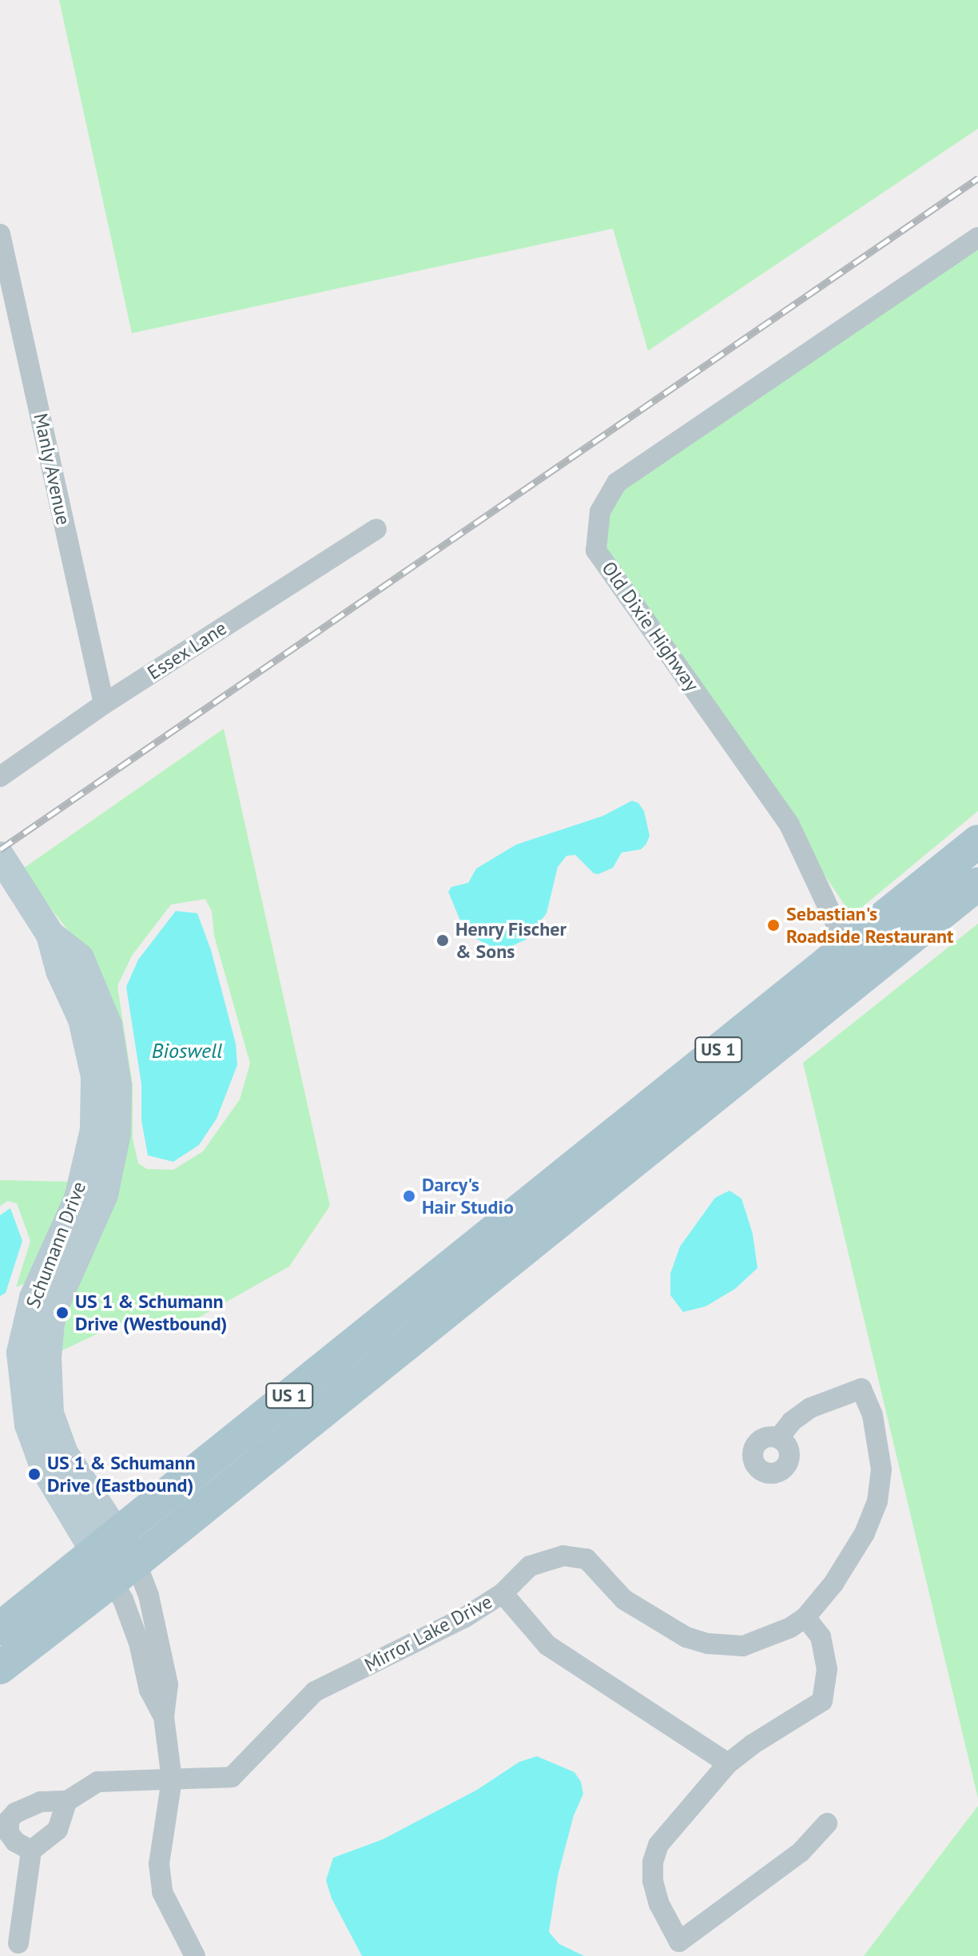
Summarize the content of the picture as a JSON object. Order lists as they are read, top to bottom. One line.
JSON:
{"streets":{"main road":["US 1"],"street":["Manly Avenue","Old Dixie Highway","Essex Lane","Schumann Drive","Mirror Lake Drive"]},"crossings":[["Manly Avenue","Essex Lane"],["Old Dixie Highway","US 1"],["US 1","Schumann Drive"]],"water":["Bioswell"],"places":["Sebastian's Roadside Restaurant","Henry Fischer & Sons","Darcy's Hair Studio","US 1 & Schumann Drive (Westbound)","US 1 & Schumann Drive (Eastbound)"]}
